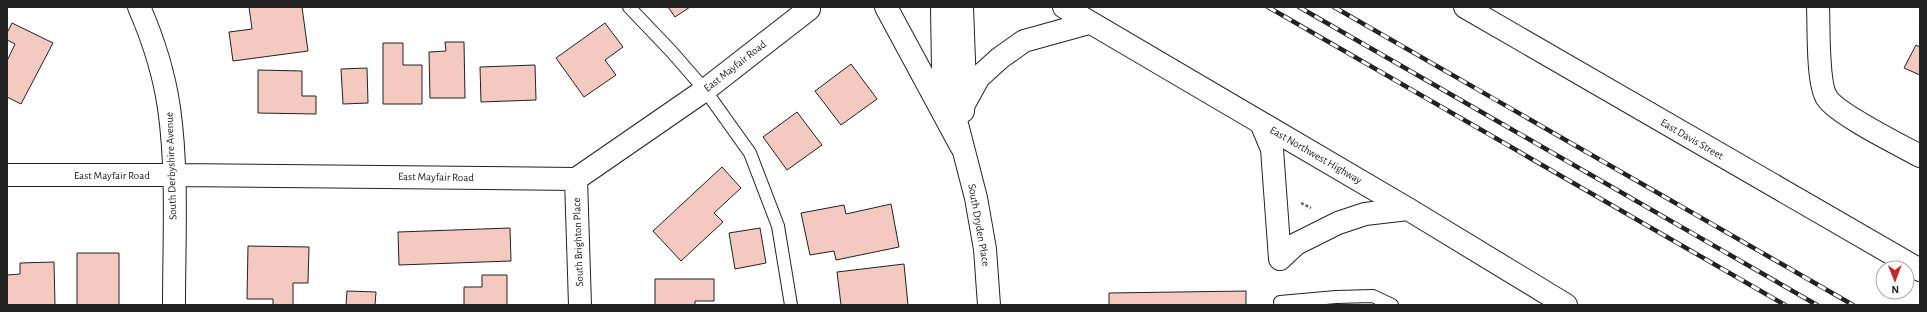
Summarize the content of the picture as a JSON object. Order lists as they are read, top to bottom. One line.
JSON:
{"streets":{"street":["East Mayfair Road","East Davis Street","East Northwest Highway","South Derbyshire Avenue","South Dryden Place","South Brighton Place"]},"crossings":[["East Mayfair Road","South Derbyshire Avenue"],["East Mayfair Road","South Brighton Place"]],"north":"bottom"}
